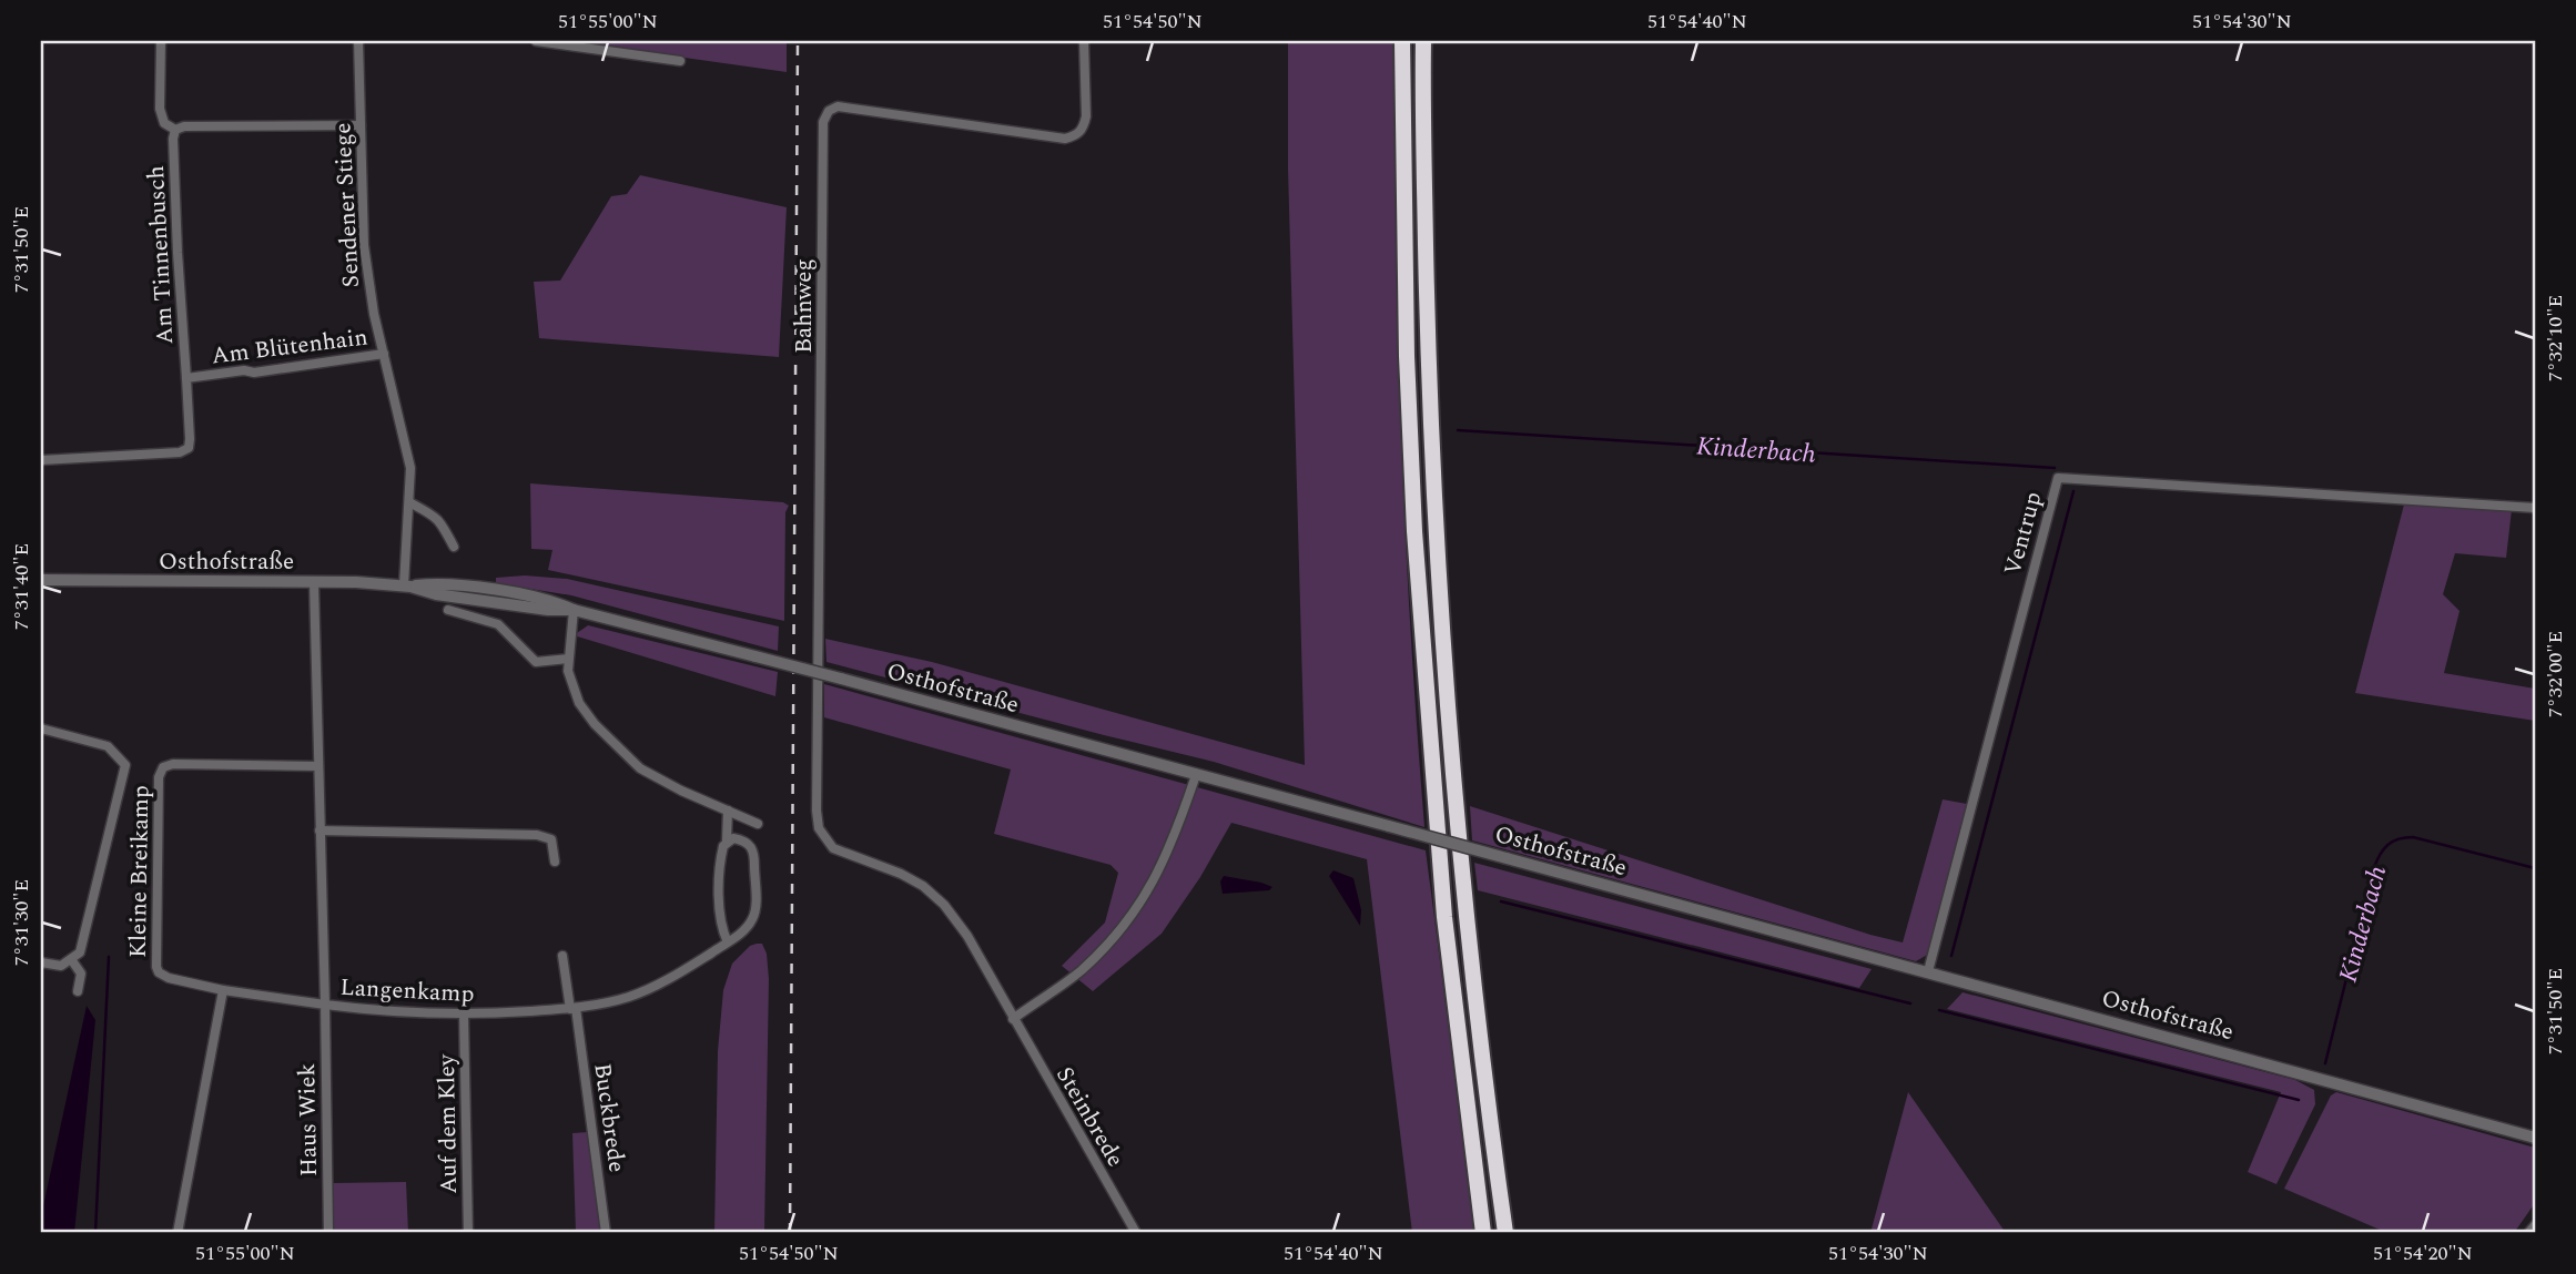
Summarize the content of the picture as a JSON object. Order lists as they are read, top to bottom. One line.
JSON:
{"streets":{"street":["Sendener Stiege","Am Tinnenbusch","Bahnweg","Am Blütenhain","Ventrup","Osthofstraße","Kleine Breikamp","Langenkamp","Steinbrede","Buckbrede","Haus Wiek","Auf dem Kley"]},"crossings":[["Sendener Stiege","Am Blütenhain"],["Sendener Stiege","Osthofstraße"],["Am Tinnenbusch","Am Blütenhain"],["Bahnweg","Steinbrede"],["Ventrup","Osthofstraße"],["Osthofstraße","Langenkamp"],["Kleine Breikamp","Langenkamp"],["Kleine Breikamp","Haus Wiek"],["Langenkamp","Buckbrede"],["Langenkamp","Haus Wiek"],["Langenkamp","Auf dem Kley"]],"water":["Kinderbach"],"coordinates":["51°55'00\"N","51°54'50\"N","51°54'40\"N","51°54'30\"N","7°31'50\"E","7°32'10\"E","7°31'40\"E","7°32'00\"E","7°31'30\"E","51°54'20\"N"]}
